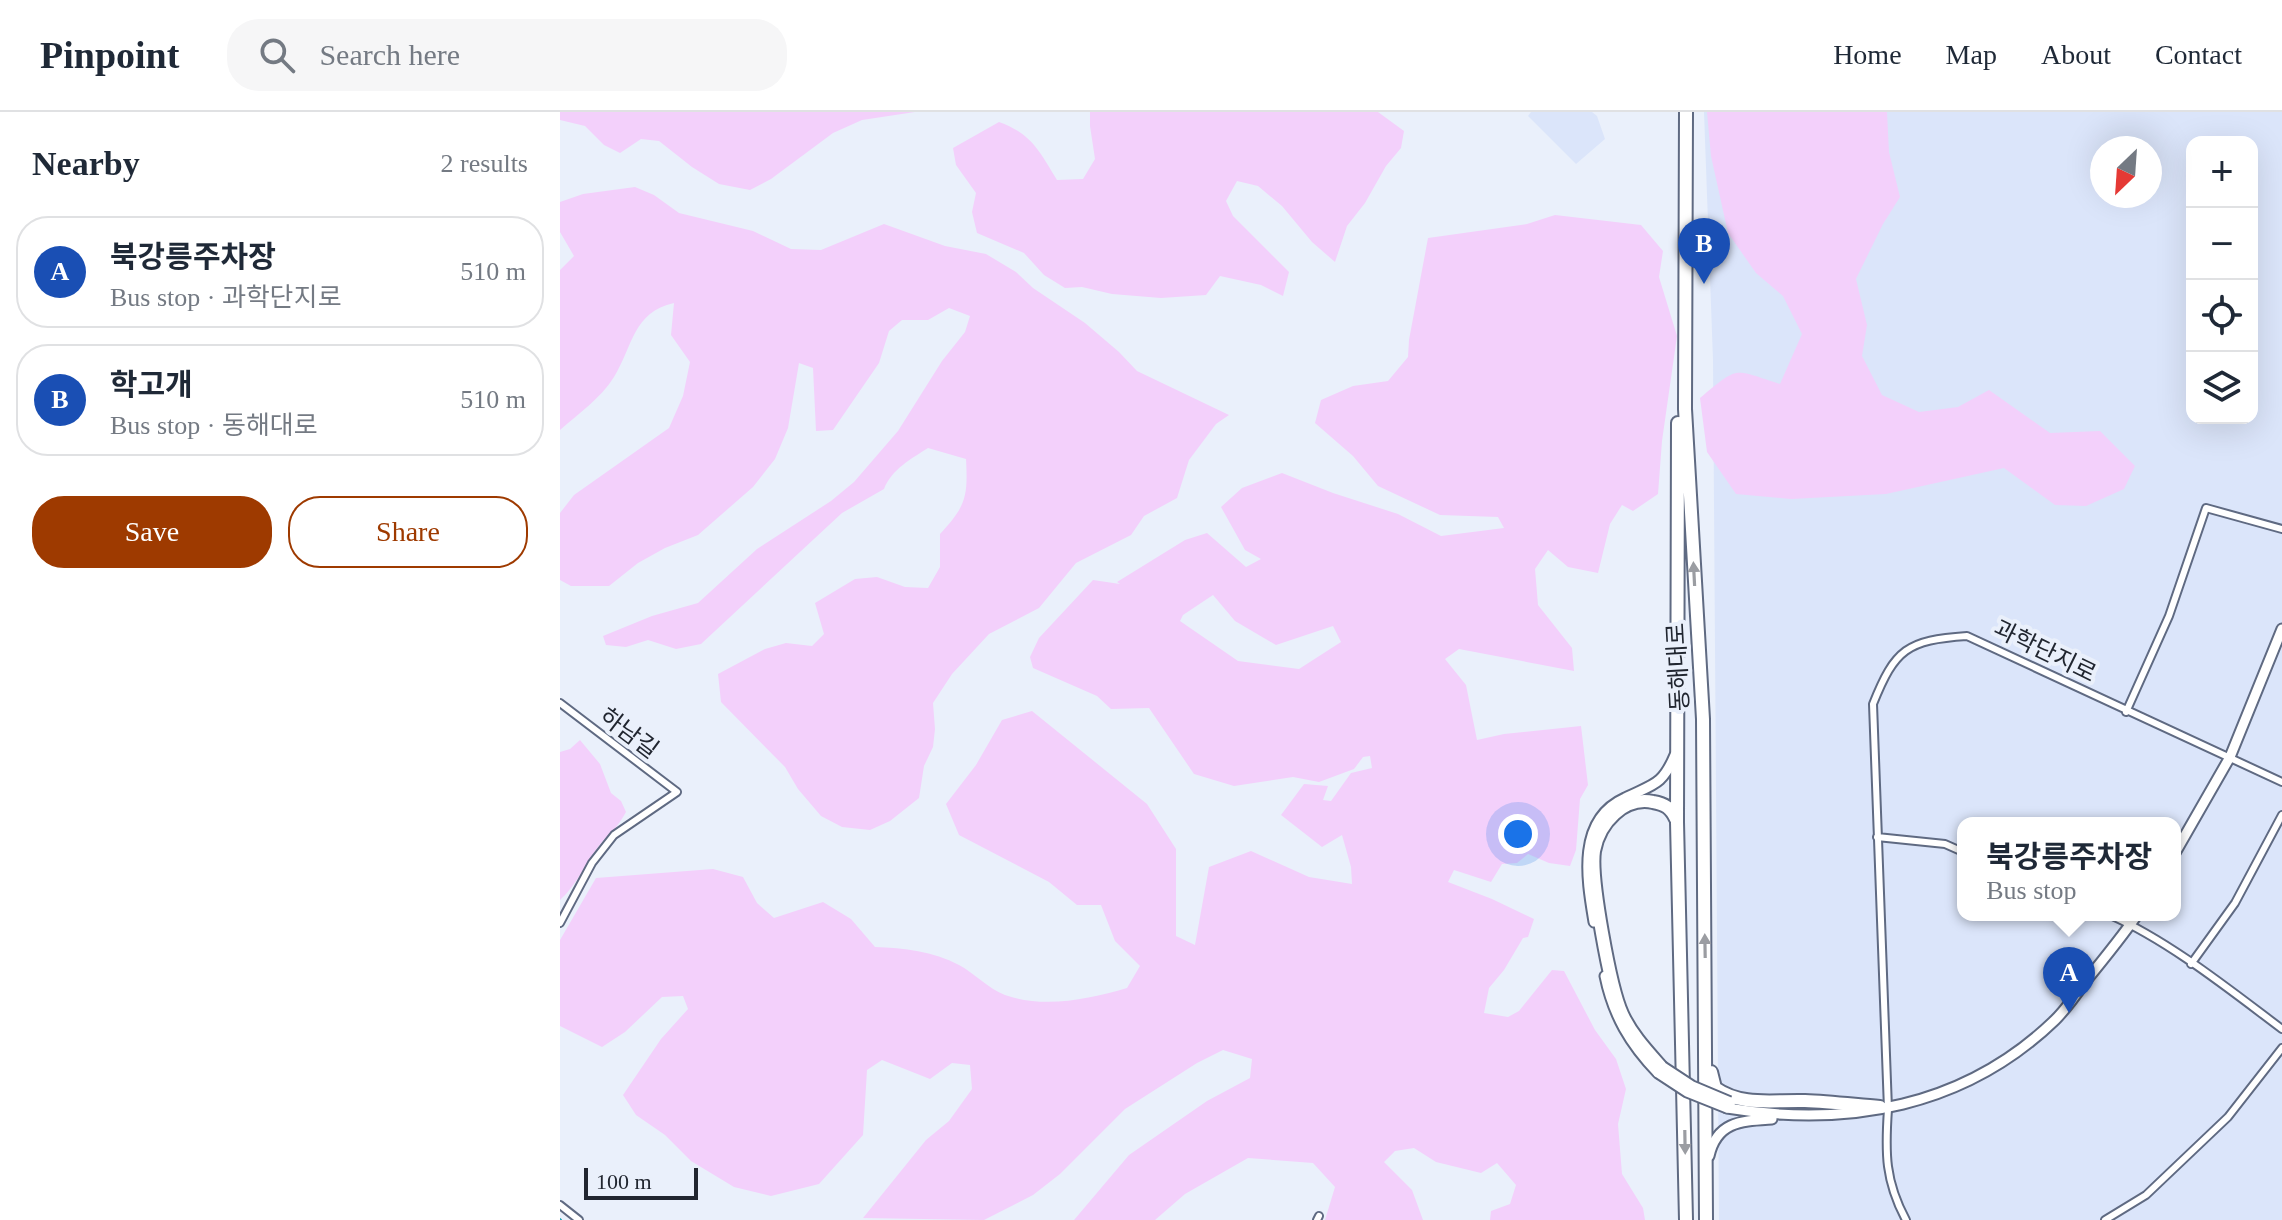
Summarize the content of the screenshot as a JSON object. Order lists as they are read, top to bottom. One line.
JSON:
{"streets":{"highway":["동해대로"],"street":["과학단지로","하남길"]},"scale_bar":"100 m","north":"bottom left","page":{"header":"Pinpoint","search":"Search here","nav":["Home","Map","About","Contact"],"heading":["Nearby","2 results"],"map_buttons":["+","−"],"list":[{"mark":"A","name":"북강릉주차장","note":"Bus stop · 과학단지로","value":"510 m"},{"mark":"B","name":"학고개","note":"Bus stop · 동해대로","value":"510 m"}],"pins":["B","A"],"buttons":["Save","Share"],"popup":["북강릉주차장","Bus stop"],"scale":"100 m"}}
